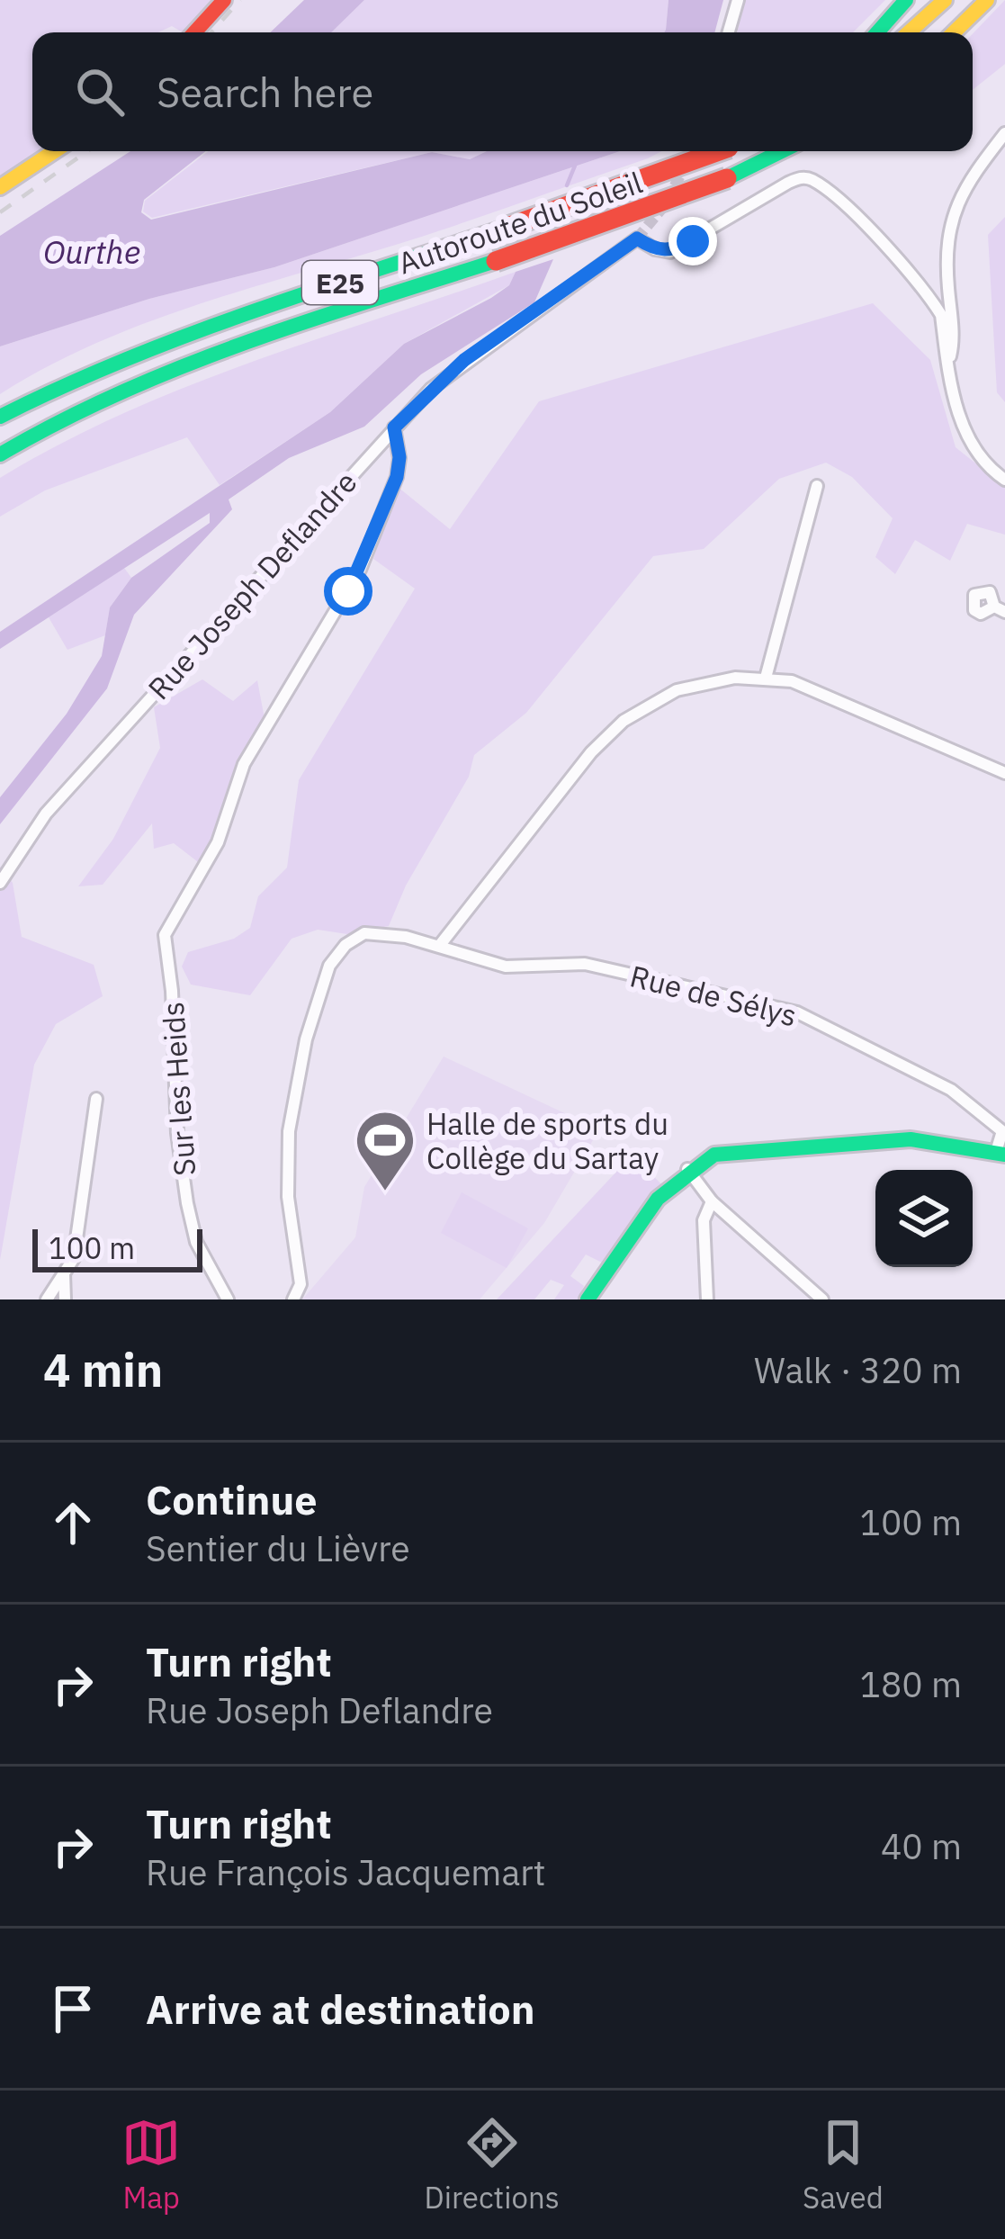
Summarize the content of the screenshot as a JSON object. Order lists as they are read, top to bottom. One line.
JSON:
{"streets":{"main road":["Autoroute du Soleil","E25"],"street":["Rue Joseph Deflandre","Rue de Sélys","Sur les Heids"]},"crossings":[["Rue Joseph Deflandre","Sur les Heids"]],"water":["Ourthe"],"places":{"sports":["Halle de sports du Collège du Sartay"]},"scale_bar":"100 m","page":{"search":"Search here","scale":"100 m","heading":["4 min","Walk · 320 m"],"list":[["Continue","Sentier du Lièvre","100 m"],["Turn right","Rue Joseph Deflandre","180 m"],["Turn right","Rue François Jacquemart","40 m"],"Arrive at destination"],"nav":["Map","Directions","Saved"]}}
